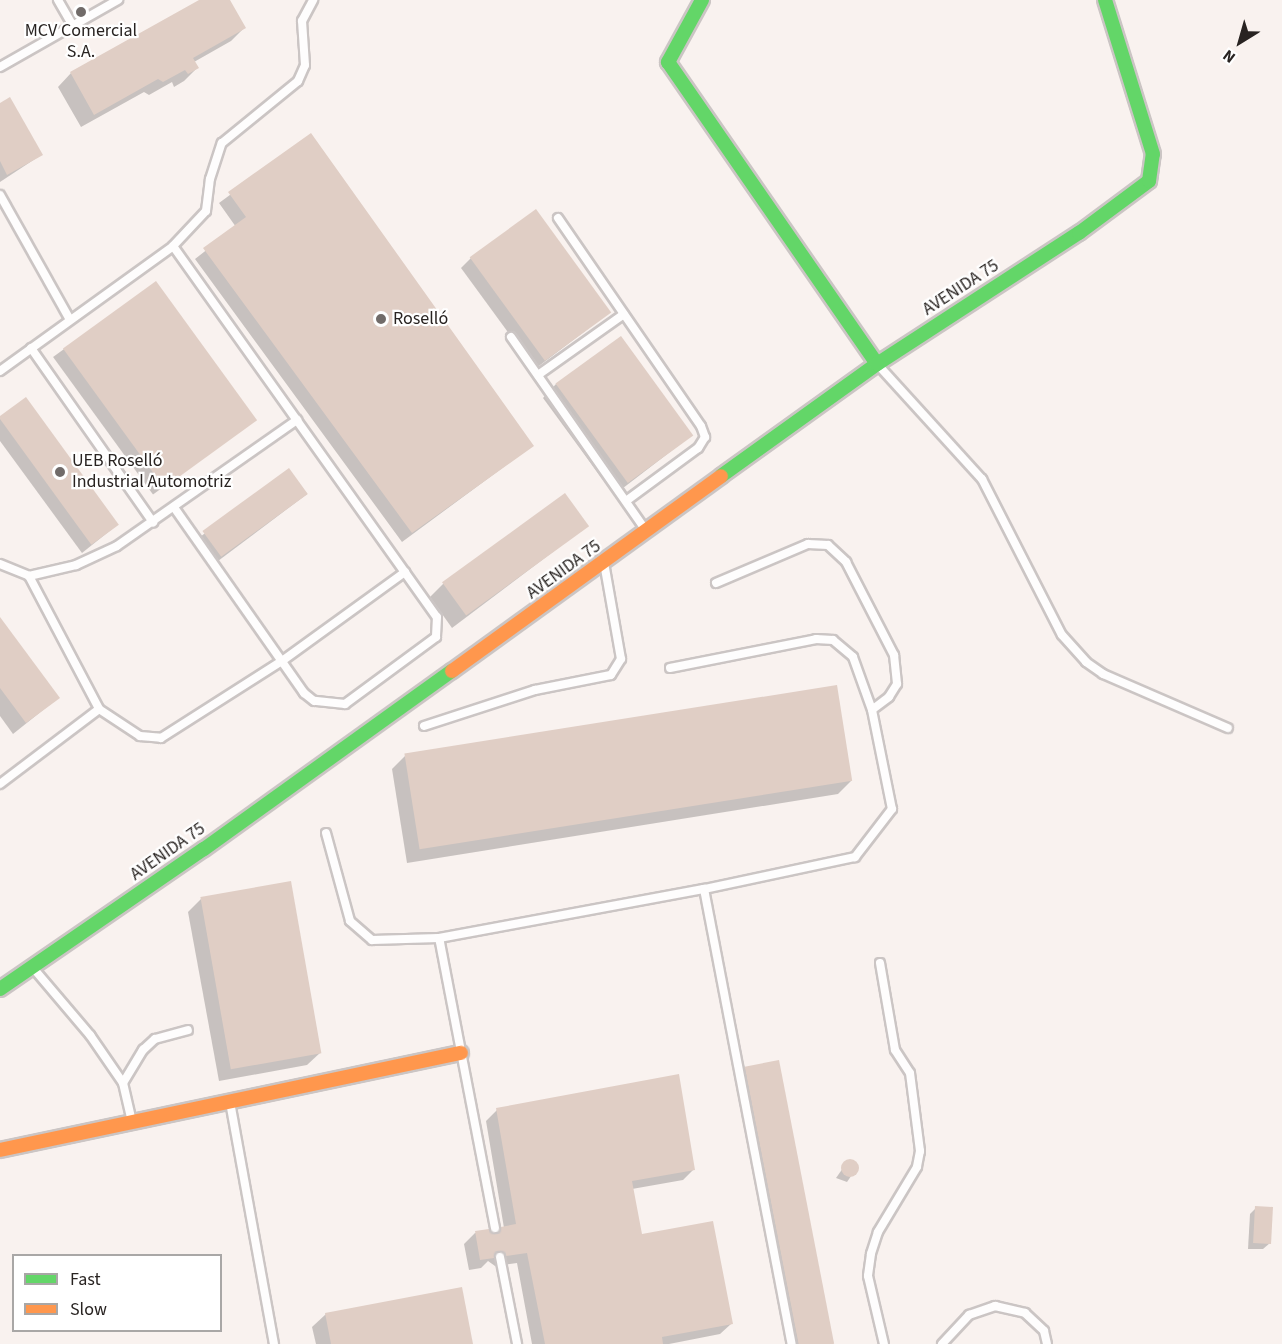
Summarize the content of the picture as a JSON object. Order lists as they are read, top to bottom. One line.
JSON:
{"streets":{"street":["AVENIDA 75"]},"places":["MCV Comercial S.A.","Roselló","UEB Roselló Industrial Automotriz"],"legend":["Fast","Slow"],"north":"bottom left"}
